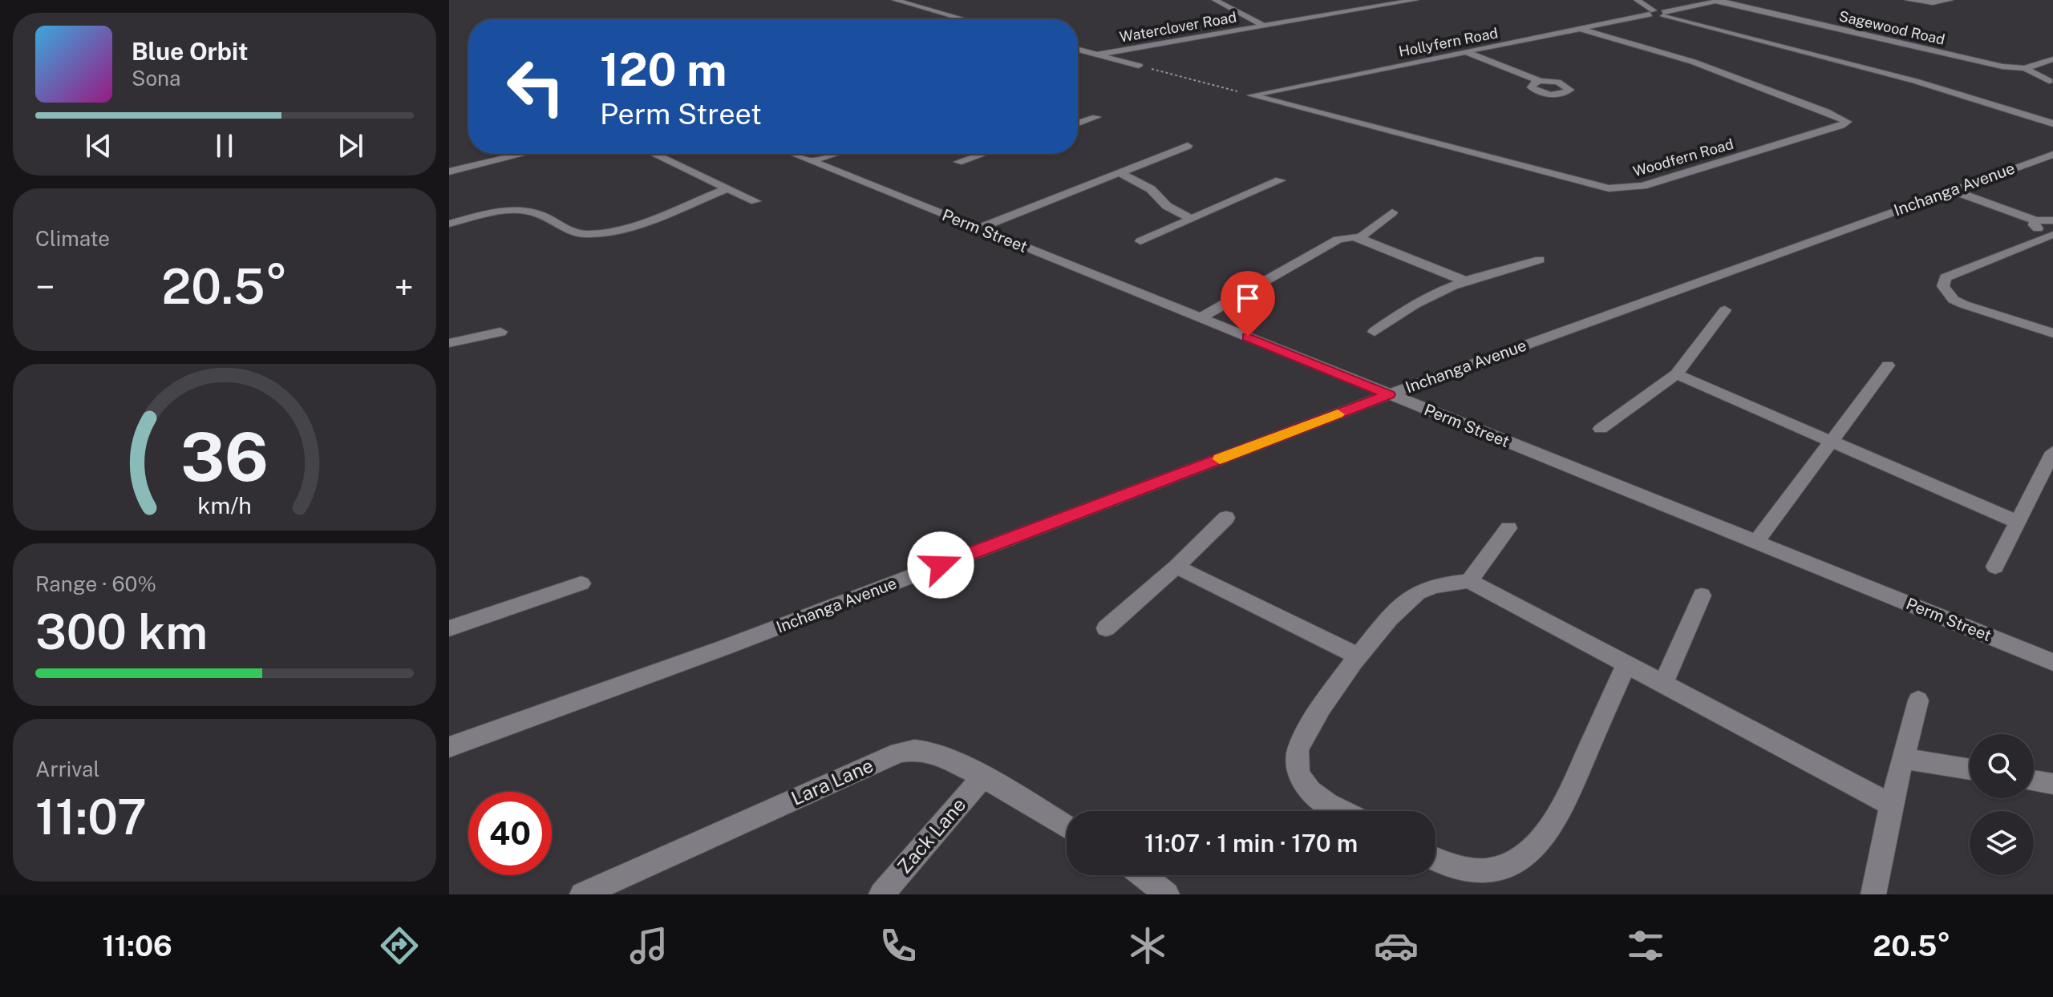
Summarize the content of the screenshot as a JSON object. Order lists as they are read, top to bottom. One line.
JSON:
{"streets":{"street":["Waterclover Road","Sagewood Road","Hollyfern Road","Woodfern Road","Inchanga Avenue","Perm Street","Lara Lane","Zack Lane"]},"crossings":[["Hollyfern Road","Woodfern Road"],["Inchanga Avenue","Perm Street"],["Lara Lane","Zack Lane"]],"page":{"turn":["120 m","Perm Street"],"song":["Blue Orbit","Sona"],"tile":["Climate",["Range · 60%","300 km"],["Arrival","11:07"]],"heat":["−","20.5°","+"],"limit":"40","trip":"11:07 · 1 min · 170 m","tabs":["11:06","20.5°"],"gauge":["36","km/h"]}}
